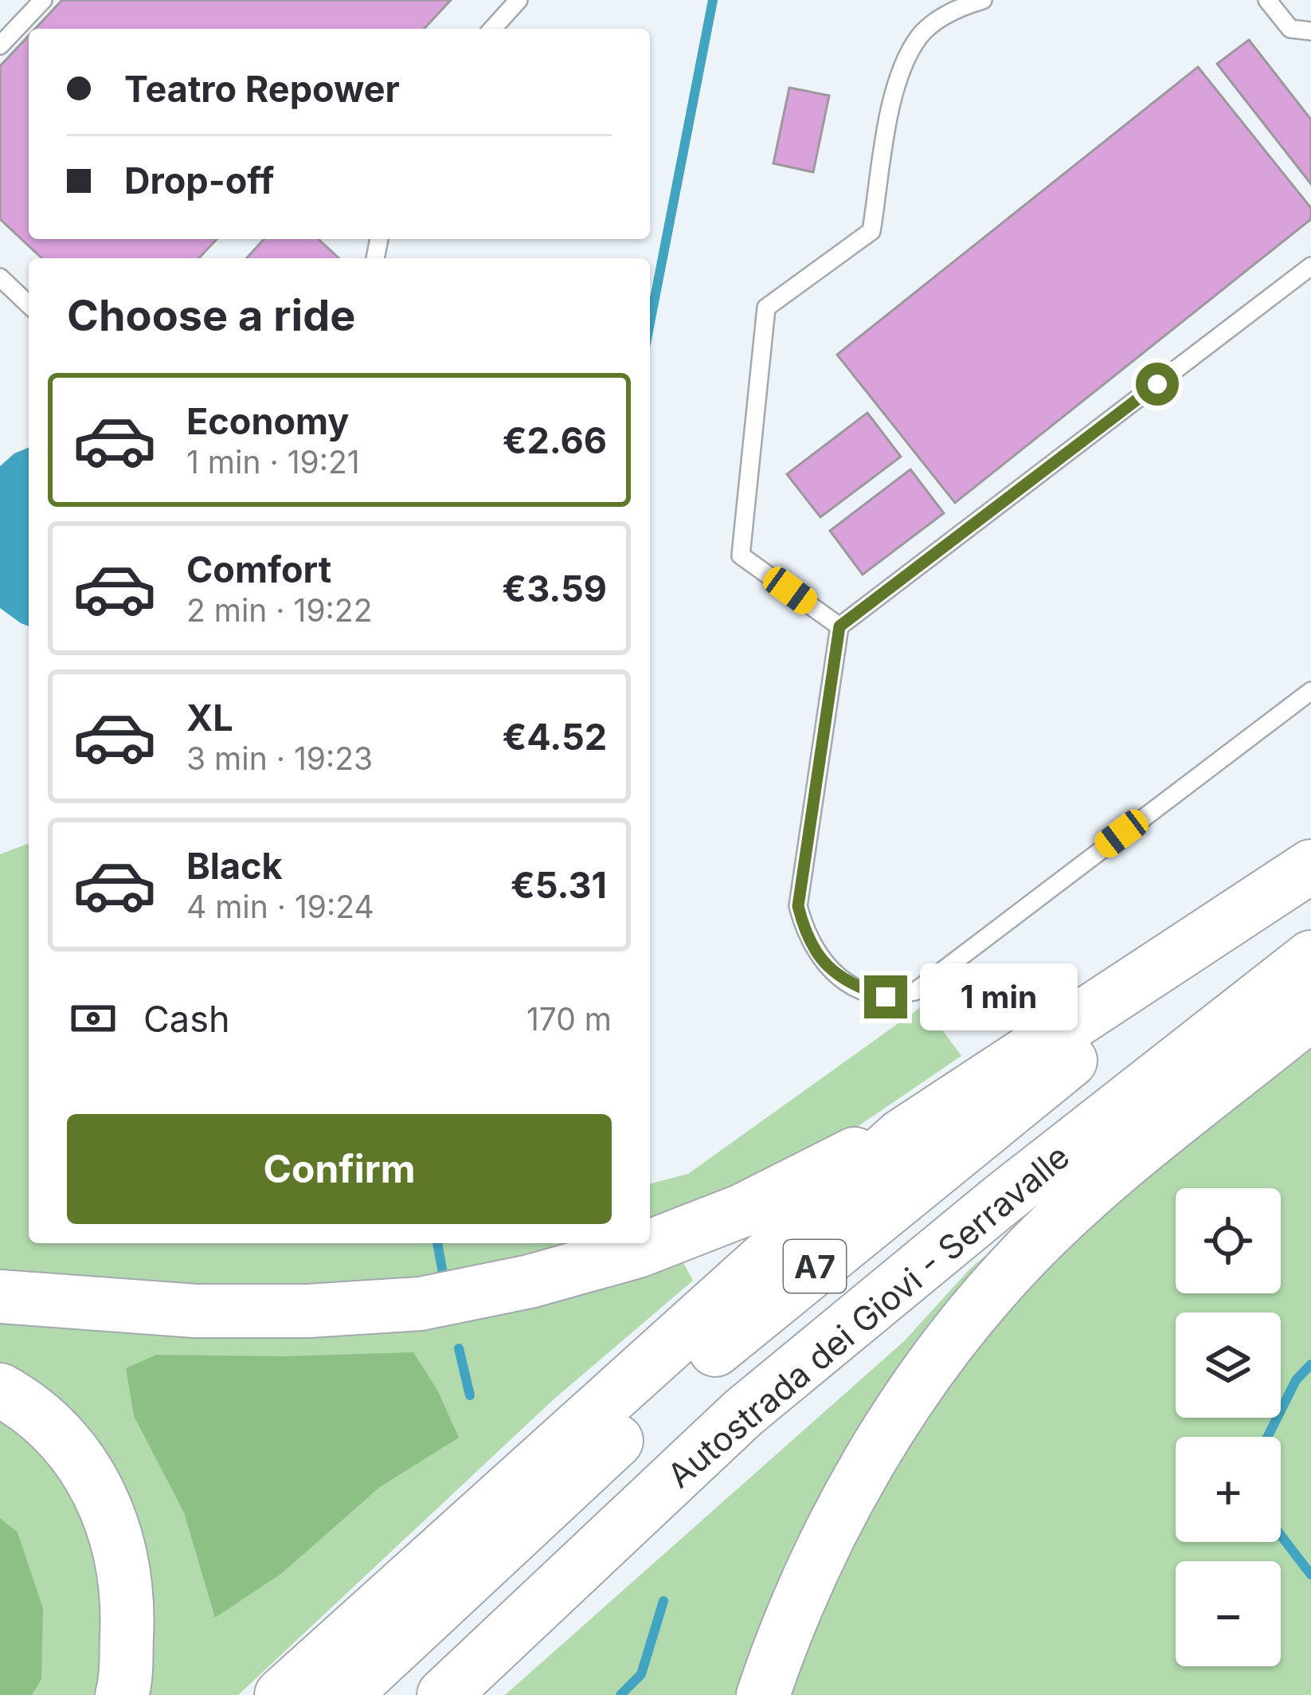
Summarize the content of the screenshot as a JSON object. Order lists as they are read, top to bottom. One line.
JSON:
{"streets":{"highway":["A7","Autostrada dei Giovi - Serravalle"]},"crossings":[["A7","Autostrada dei Giovi - Serravalle"]],"page":{"banner":["Teatro Repower","Drop-off"],"heading":"Choose a ride","list":[{"name":"Economy","note":"1 min · 19:21","value":"€2.66"},{"name":"Comfort","note":"2 min · 19:22","value":"€3.59"},{"name":"XL","note":"3 min · 19:23","value":"€4.52"},{"name":"Black","note":"4 min · 19:24","value":"€5.31"}],"bubble":"1 min","pay":["Cash","170 m"],"buttons":"Confirm","map_buttons":["+","−"]}}
